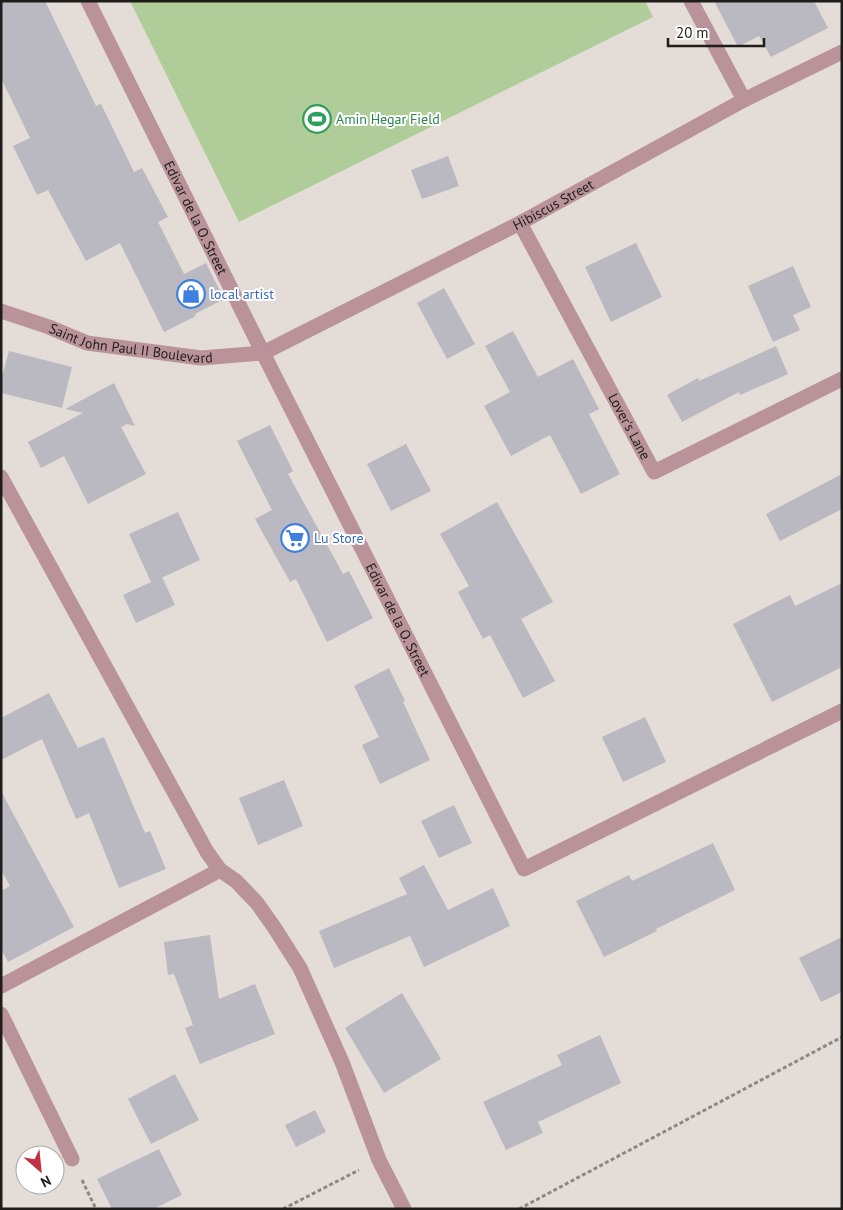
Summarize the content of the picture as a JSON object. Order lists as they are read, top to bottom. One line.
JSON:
{"streets":{"street":["Hibiscus Street","Edivar de la O. Street","Saint John Paul II Boulevard","Lover's Lane"]},"crossings":[["Hibiscus Street","Edivar de la O. Street"],["Hibiscus Street","Saint John Paul II Boulevard"],["Hibiscus Street","Lover's Lane"],["Edivar de la O. Street","Saint John Paul II Boulevard"]],"places":{"sports":["Amin Hegar Field"],"shop":["local artist"],"supermarket":["Lu Store"]},"scale_bar":"20 m","north":"bottom right"}
